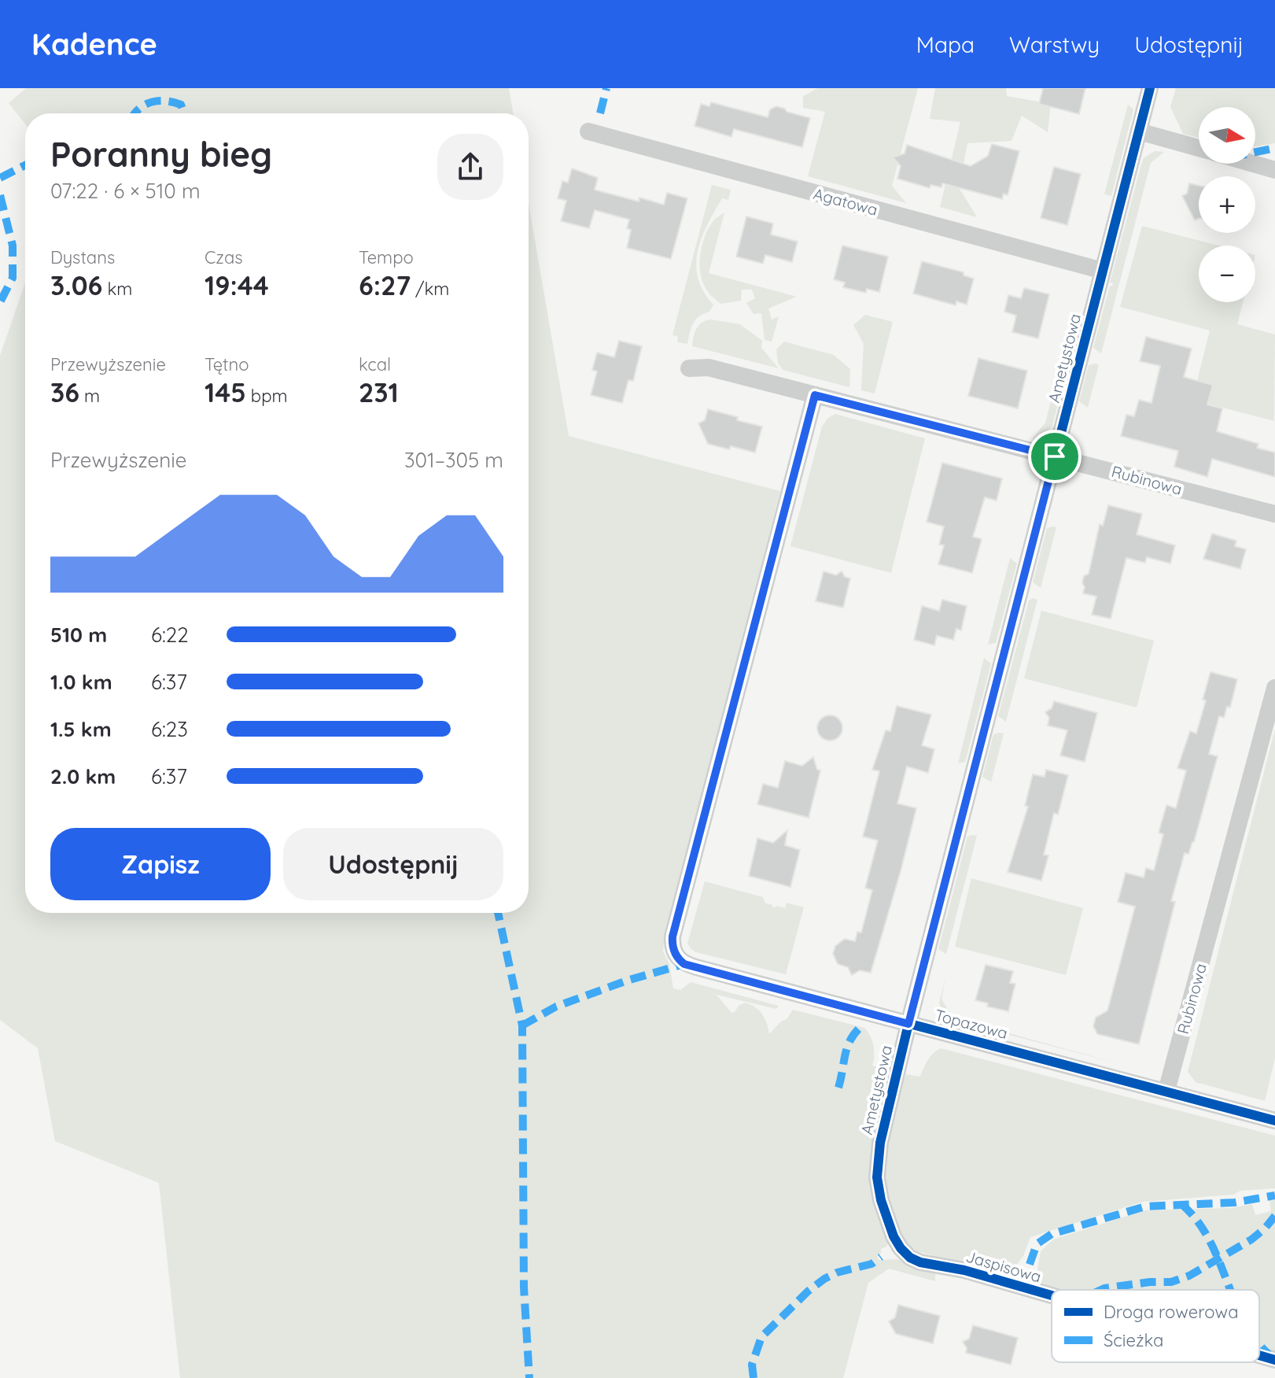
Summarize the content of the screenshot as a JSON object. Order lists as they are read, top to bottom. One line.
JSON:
{"streets":{"street":["Agatowa","Ametystowa","Rubinowa","Topazowa","Jaspisowa"]},"crossings":[["Agatowa","Ametystowa"],["Ametystowa","Rubinowa"],["Ametystowa","Topazowa"],["Ametystowa","Jaspisowa"],["Rubinowa","Topazowa"]],"legend":["Droga rowerowa","Ścieżka"],"north":"right","page":{"header":"Kadence","nav":["Mapa","Warstwy","Udostępnij"],"map_buttons":["+","−"],"heading":["Poranny bieg","07:22 · 6 × 510 m"],"stats":[["Dystans","3.06 km"],["Czas","19:44"],["Tempo","6:27 /km"],["Przewyższenie","36 m"],["Tętno","145 bpm"],["kcal","231"]],"chart":["Przewyższenie","301–305 m"],"list":[{"name":"510 m","note":"6:22"},{"name":"1.0 km","note":"6:37"},{"name":"1.5 km","note":"6:23"},{"name":"2.0 km","note":"6:37"}],"buttons":["Zapisz","Udostępnij"]}}
